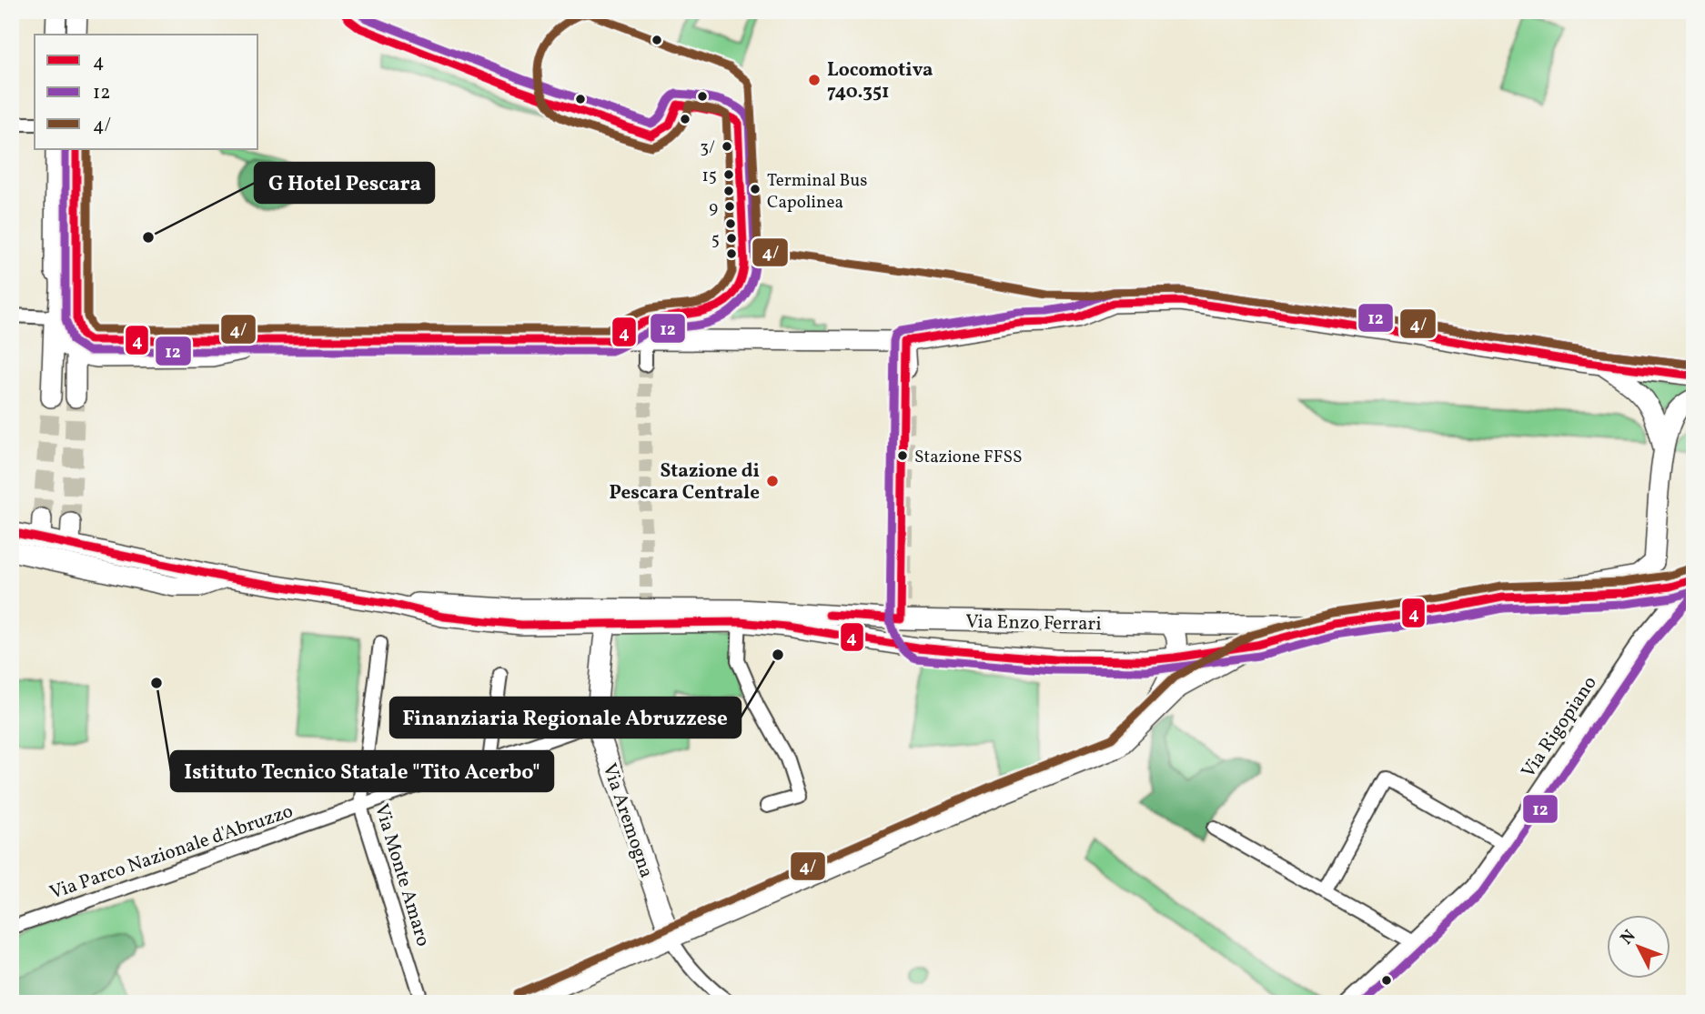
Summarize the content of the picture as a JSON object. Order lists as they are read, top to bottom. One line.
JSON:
{"streets":{"main road":["Via Enzo Ferrari","Via Aremogna"],"street":["Via Rigopiano","Via Parco Nazionale d'Abruzzo","Via Monte Amaro"]},"crossings":[["Via Enzo Ferrari","Via Rigopiano"],["Via Enzo Ferrari","Via Aremogna"],["Via Aremogna","Via Parco Nazionale d'Abruzzo"],["Via Parco Nazionale d'Abruzzo","Via Monte Amaro"]],"places":["Locomotiva 740.351","3/","15","Terminal Bus Capolinea","9","G Hotel Pescara","5","Stazione FFSS","Stazione di Pescara Centrale","Finanziaria Regionale Abruzzese","Istituto Tecnico Statale \"Tito Acerbo\""],"lines":["transit line 4","transit line 12","transit line 4/"],"legend":["4","12","4/"],"north":"top left"}
